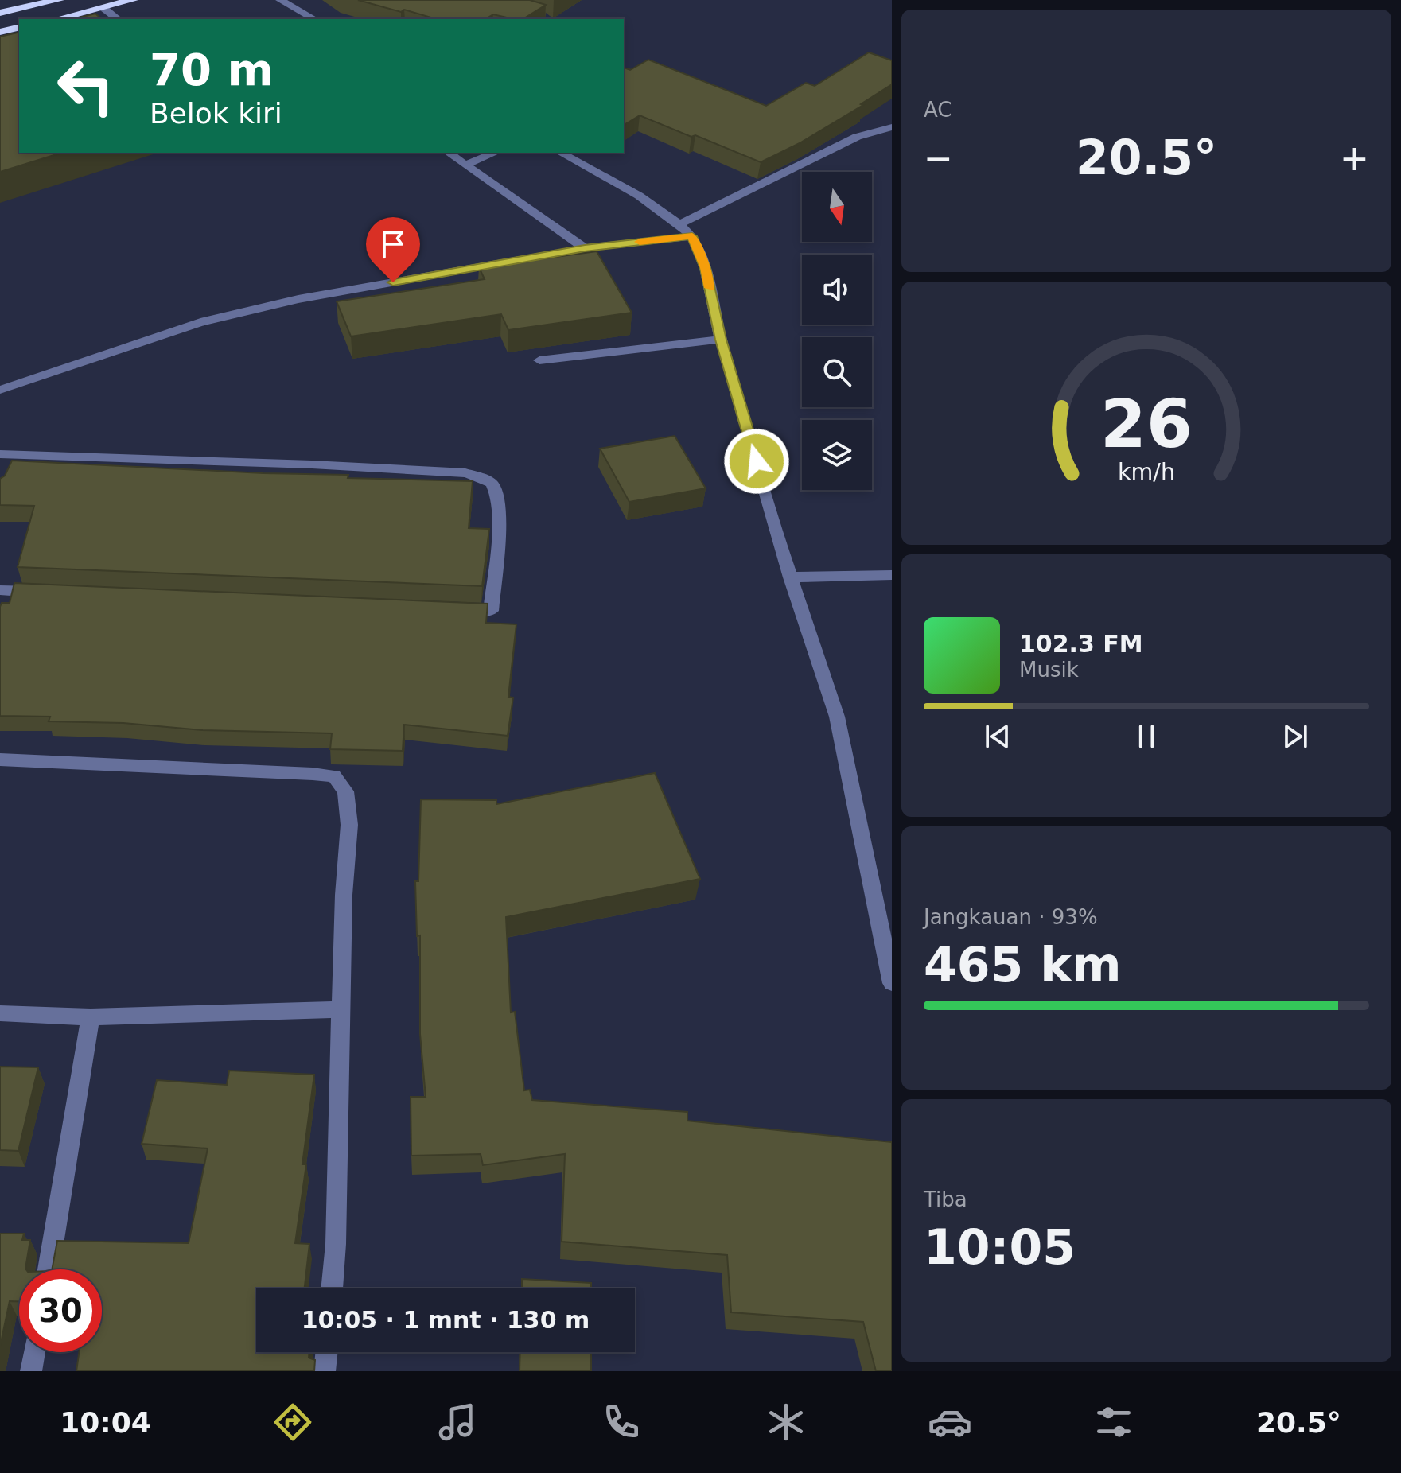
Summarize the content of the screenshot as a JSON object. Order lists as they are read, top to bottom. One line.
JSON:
{"north":"bottom","page":{"tile":["AC",["Jangkauan · 93%","465 km"],["Tiba","10:05"]],"turn":["70 m","Belok kiri"],"heat":["−","20.5°","+"],"song":["102.3 FM","Musik"],"limit":"30","trip":"10:05 · 1 mnt · 130 m","tabs":["10:04","20.5°"],"gauge":["26","km/h"]}}
